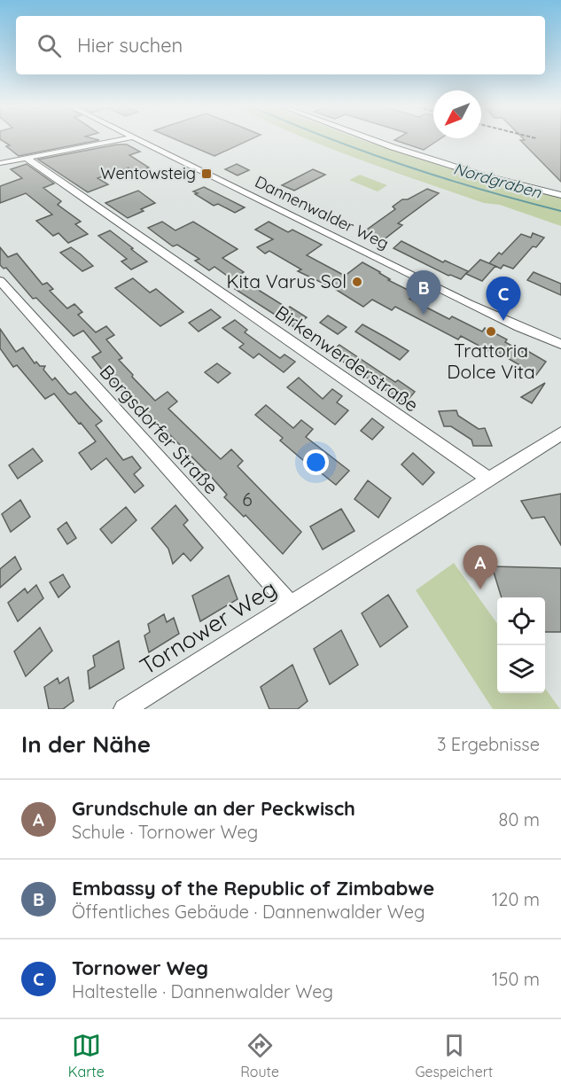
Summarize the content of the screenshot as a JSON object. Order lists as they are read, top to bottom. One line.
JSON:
{"streets":{"street":["Dannenwalder Weg","Birkenwerderstraße","Borgsdorfer Straße","Tornower Weg"]},"crossings":[["Birkenwerderstraße","Tornower Weg"],["Borgsdorfer Straße","Tornower Weg"]],"water":["Nordgraben"],"places":{"transit":["Wentowsteig"],"other":["Kita Varus Sol","Trattoria Dolce Vita"]},"house_numbers":["6"],"north":"bottom left","page":{"search":"Hier suchen","pins":["B","C","A"],"heading":["In der Nähe","3 Ergebnisse"],"list":[{"mark":"A","name":"Grundschule an der Peckwisch","note":"Schule · Tornower Weg","value":"80 m"},{"mark":"B","name":"Embassy of the Republic of Zimbabwe","note":"Öffentliches Gebäude · Dannenwalder Weg","value":"120 m"},{"mark":"C","name":"Tornower Weg","note":"Haltestelle · Dannenwalder Weg","value":"150 m"}],"nav":["Karte","Route","Gespeichert"]}}
